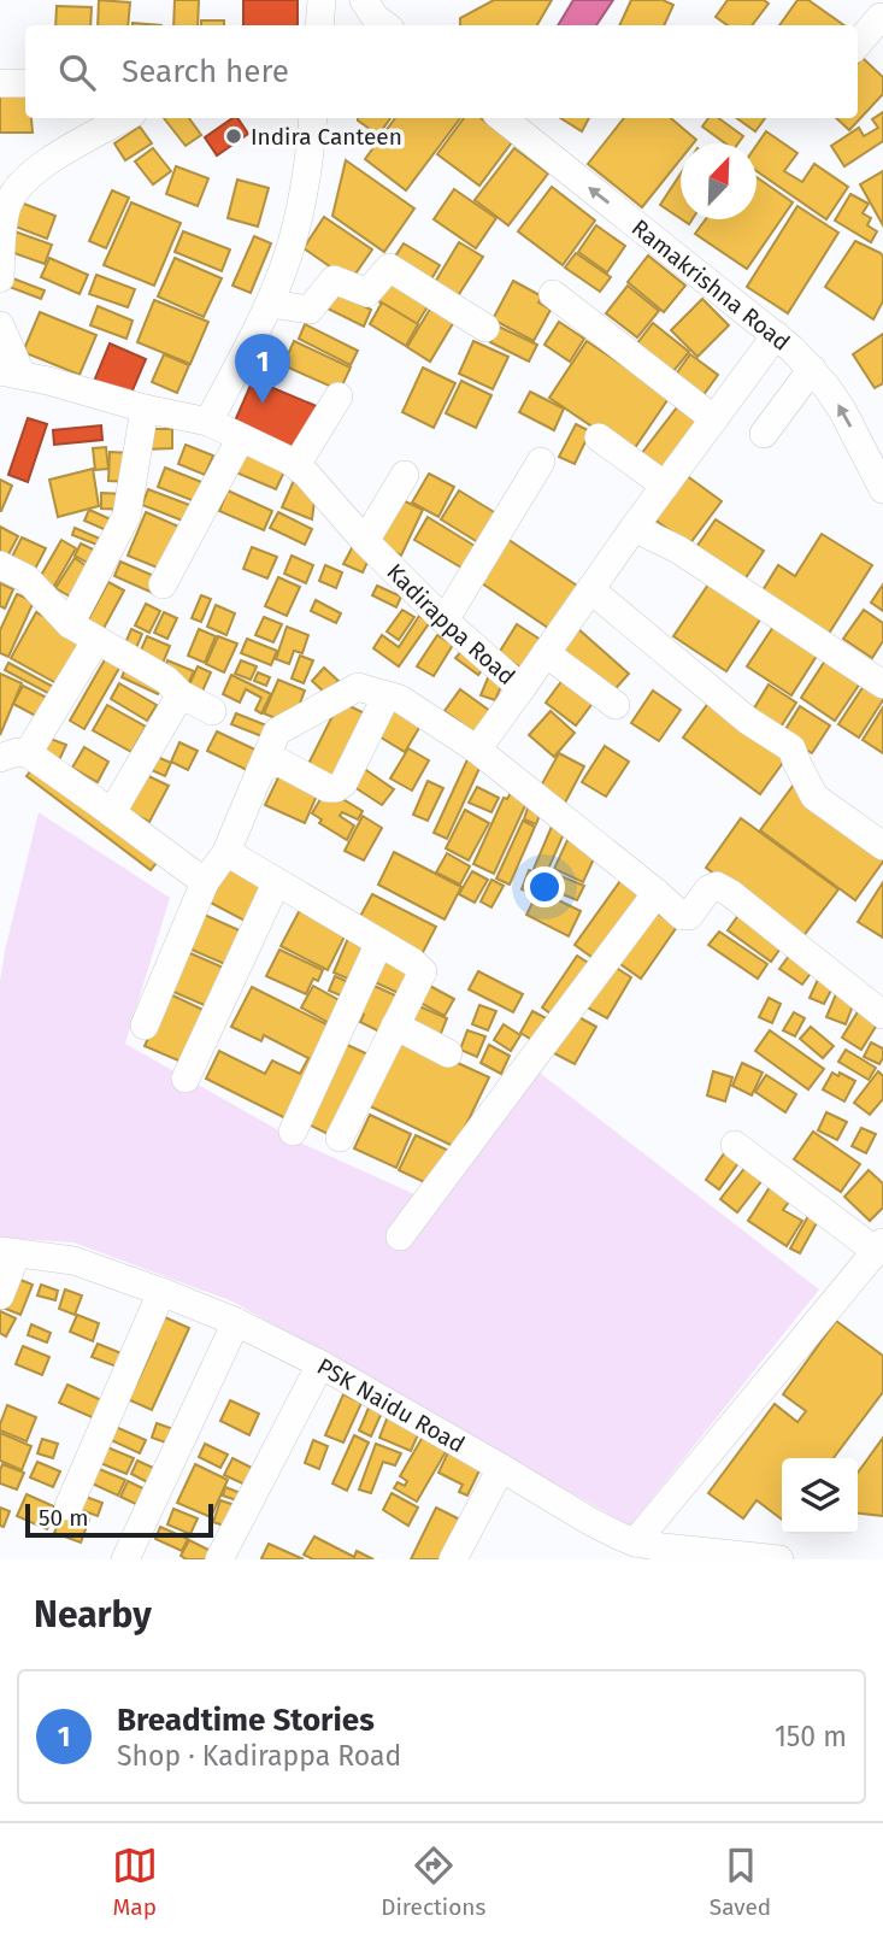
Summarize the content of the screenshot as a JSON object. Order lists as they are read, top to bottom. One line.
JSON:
{"streets":{"street":["Ramakrishna Road","Kadirappa Road","PSK Naidu Road"]},"crossings":[["Ramakrishna Road","Kadirappa Road"]],"places":["Indira Canteen"],"scale_bar":"50 m","north":"top right","page":{"search":"Search here","pins":"1","scale":"50 m","heading":"Nearby","list":[{"mark":"1","name":"Breadtime Stories","note":"Shop · Kadirappa Road","value":"150 m"}],"nav":["Map","Directions","Saved"]}}
